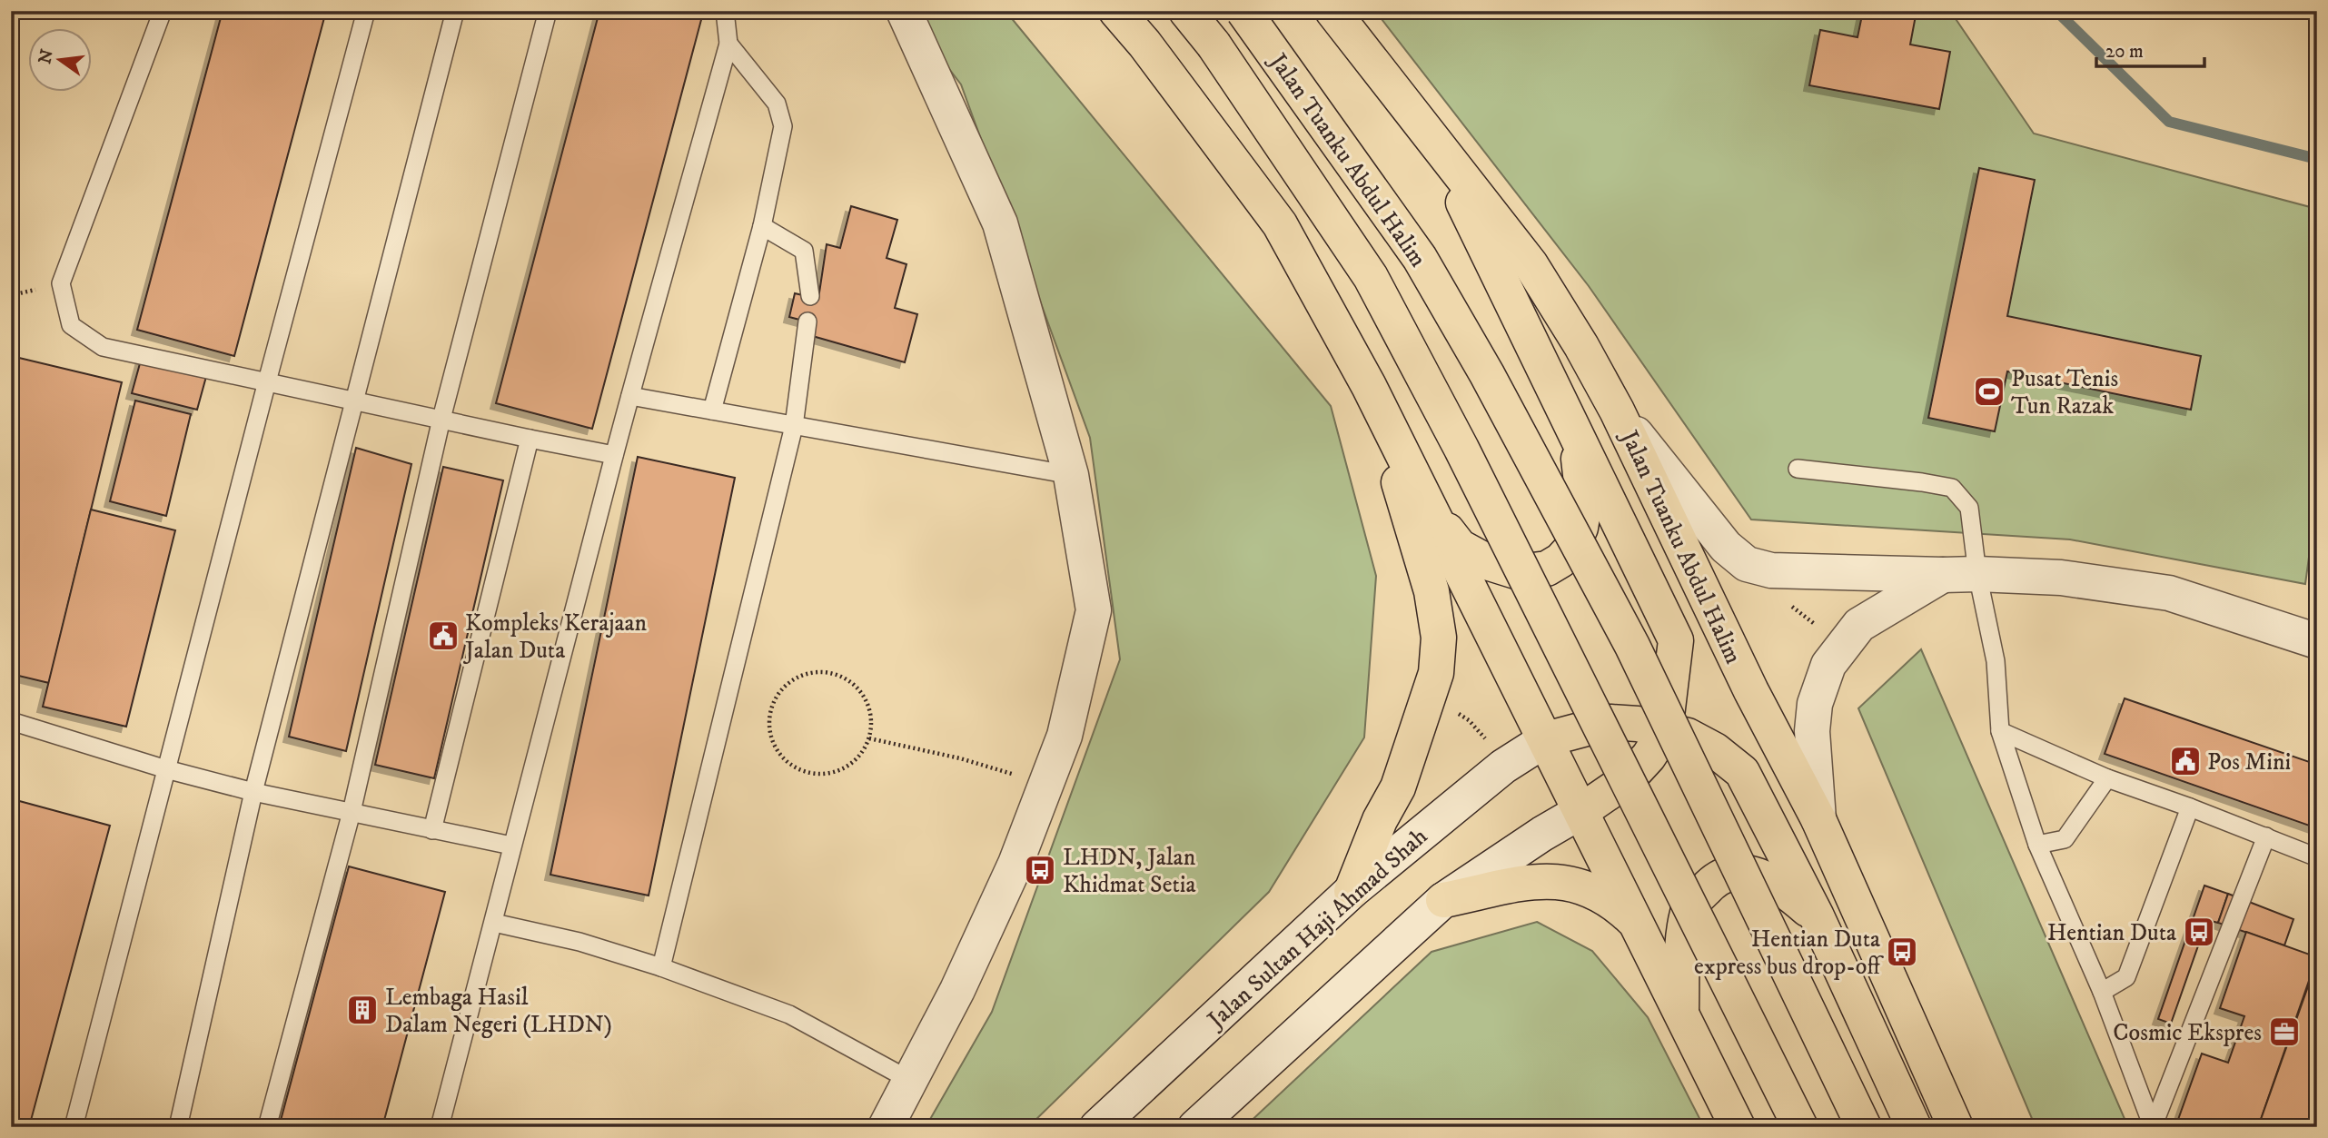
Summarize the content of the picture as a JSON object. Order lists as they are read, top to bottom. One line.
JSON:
{"streets":{"main road":["Jalan Tuanku Abdul Halim"],"street":["Jalan Sultan Haji Ahmad Shah"]},"places":{"sports":["Pusat Tenis Tun Razak"],"public building":["Kompleks Kerajaan Jalan Duta","Pos Mini"],"bus stop":["LHDN, Jalan Khidmat Setia","Hentian Duta","Hentian Duta express bus drop-off"],"building":["Lembaga Hasil Dalam Negeri (LHDN)"],"office":["Cosmic Ekspres"]},"scale_bar":"20 m","north":"left"}
